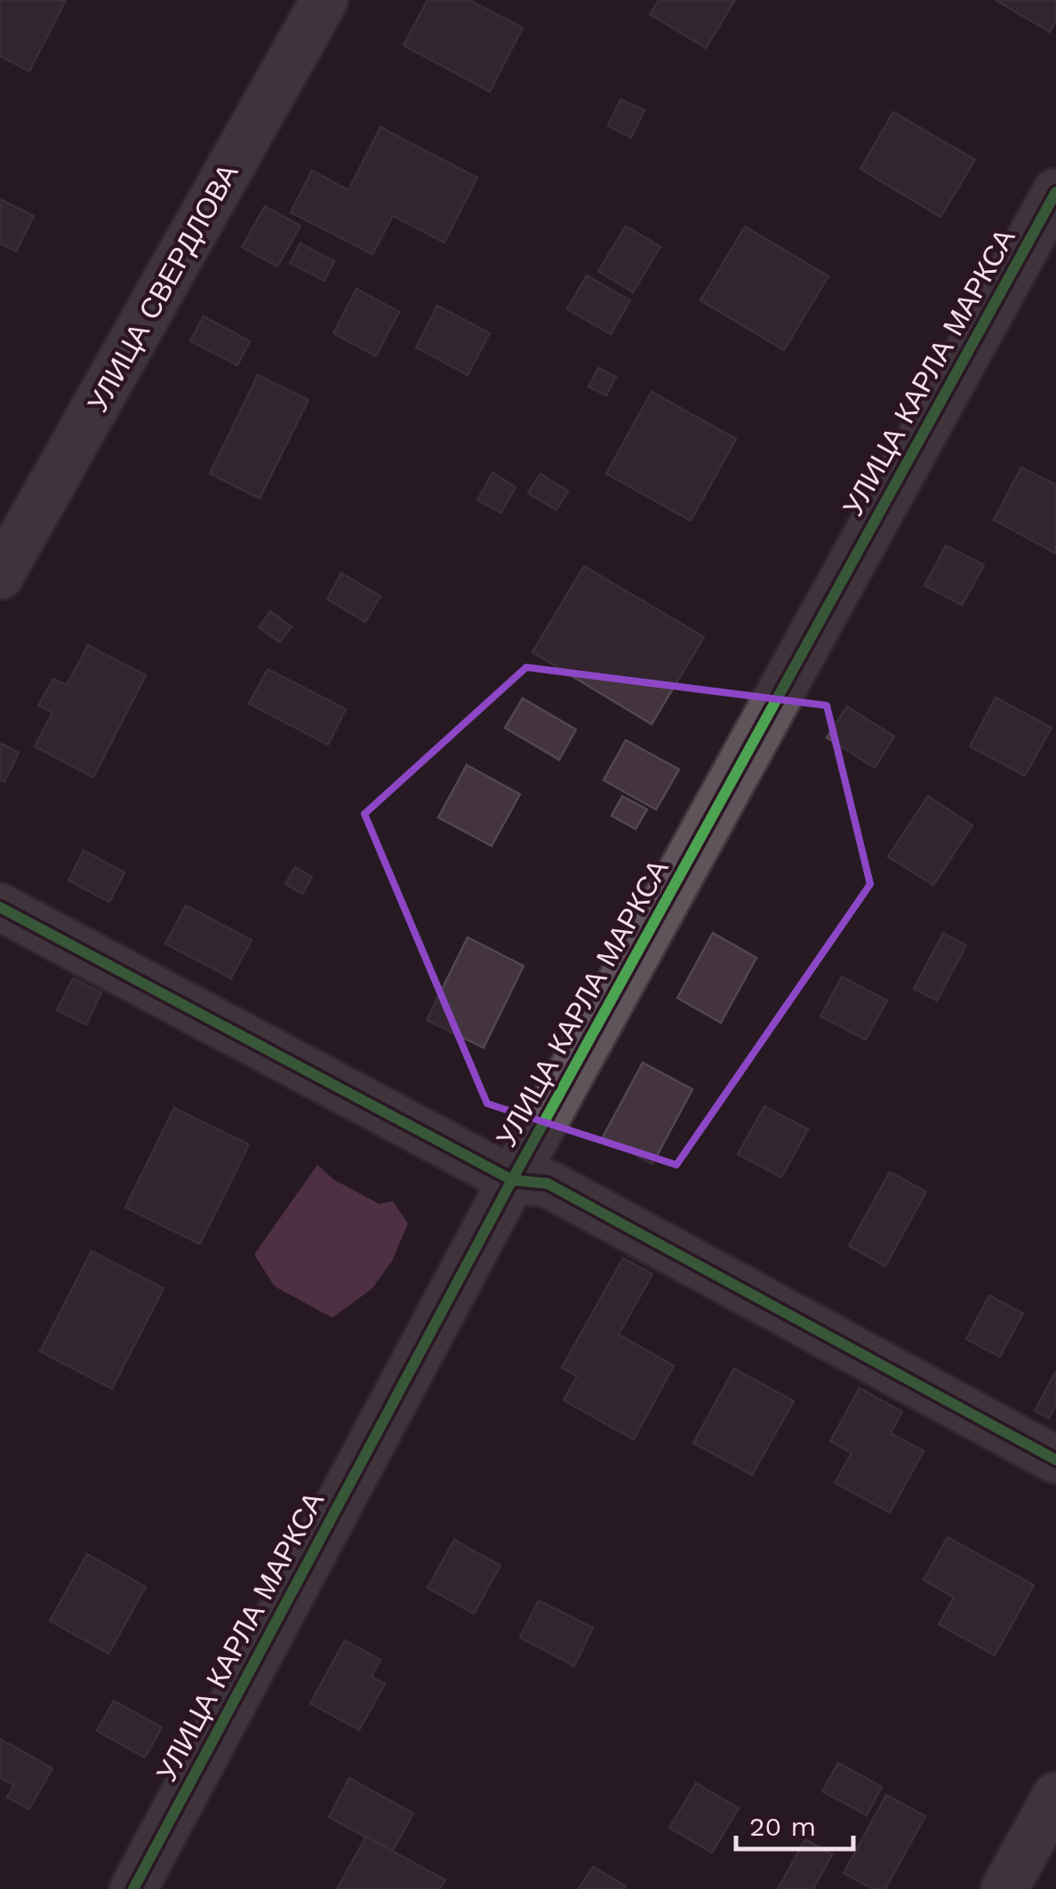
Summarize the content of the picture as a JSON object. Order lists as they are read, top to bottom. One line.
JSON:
{"streets":{"street":["УЛИЦА СВЕРДЛОВА","УЛИЦА КАРЛА МАРКСА"]},"scale_bar":"20 m"}
